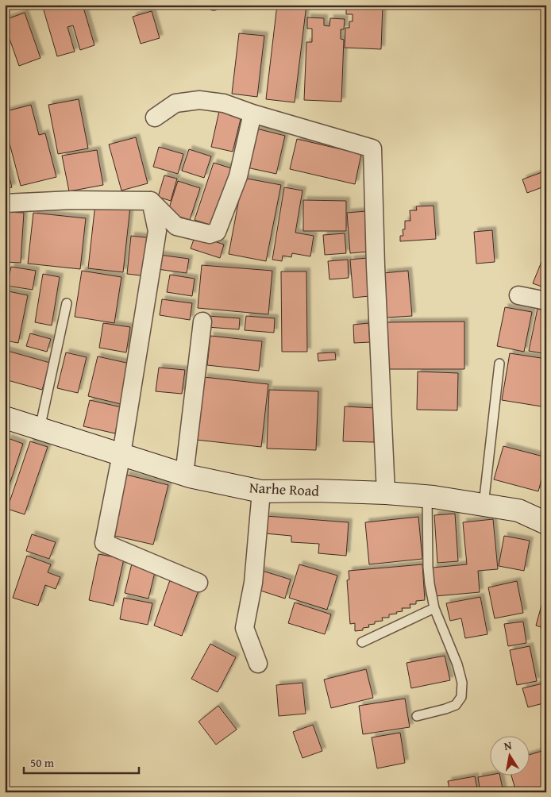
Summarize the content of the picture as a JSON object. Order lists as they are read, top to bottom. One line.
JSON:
{"streets":{"street":["Narhe Road"]},"scale_bar":"50 m","north":"top"}
